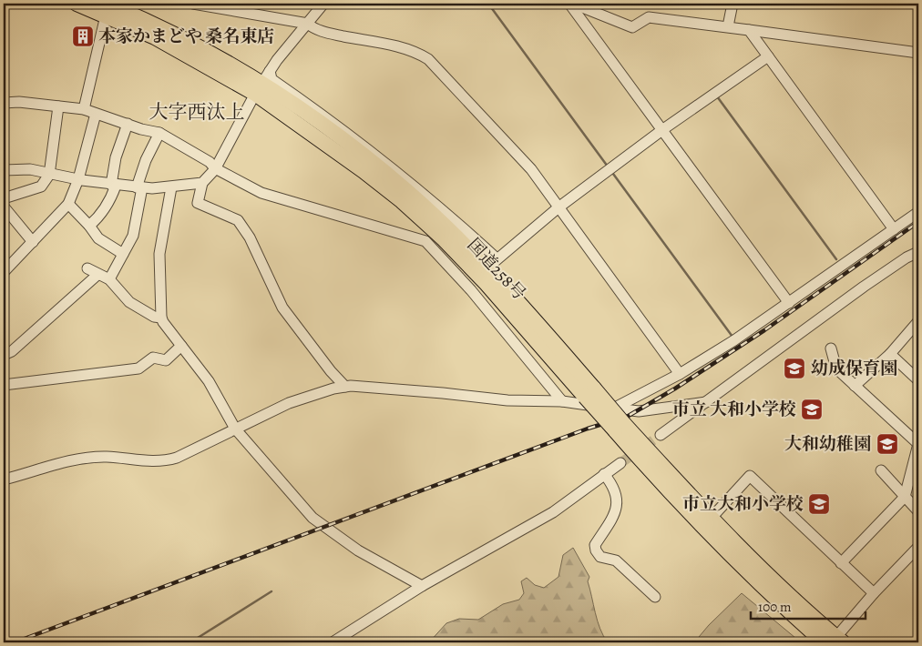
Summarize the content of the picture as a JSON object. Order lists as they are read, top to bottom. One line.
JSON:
{"streets":{"highway":["国道258号"]},"districts":["大字西汰上"],"places":{"building":["本家かまどや 桑名東店"],"school or university":["幼成保育園","市立 大和小学校","大和幼稚園","市立大和小学校"]},"scale_bar":"100 m"}
